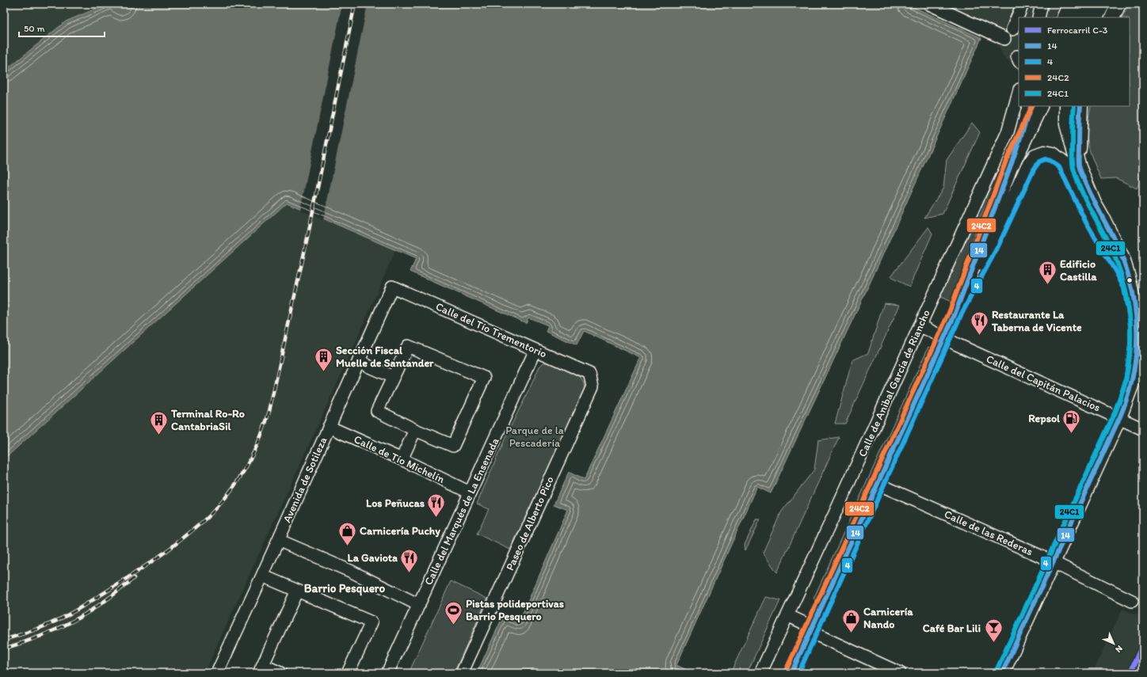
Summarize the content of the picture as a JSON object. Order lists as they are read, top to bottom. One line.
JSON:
{"streets":{"street":["Calle del Tío Trementorio","Calle de Anibal García de Riancho","Calle del Capitán Palacios","Calle de Tío Michelín","Avenida de Sotileza","Calle del Marqués de La Ensenada","Paseo de Alberto Pico","Calle de las Rederas"]},"crossings":[["Calle del Tío Trementorio","Avenida de Sotileza"],["Calle del Tío Trementorio","Calle del Marqués de La Ensenada"],["Calle del Tío Trementorio","Paseo de Alberto Pico"],["Calle de Anibal García de Riancho","Calle del Capitán Palacios"],["Calle de Tío Michelín","Avenida de Sotileza"],["Calle de Tío Michelín","Calle del Marqués de La Ensenada"]],"districts":["Barrio Pesquero"],"parks":["Parque de la Pescadería"],"places":{"building":["Edificio Castilla","Sección Fiscal Muelle de Santander","Terminal Ro-Ro CantabriaSil"],"restaurant":["Restaurante La Taberna de Vicente","Los Peñucas","La Gaviota"],"fuel station":["Repsol"],"shop":["Carnicería Puchy","Carnicería Nando"],"sports":["Pistas polideportivas Barrio Pesquero"],"bar":["Café Bar Lili"]},"lines":["transit line 14","transit line 24C2","transit line 24C1","transit line 4","rail line C-3"],"legend":["Ferrocarril C-3","14","4","24C2","24C1"],"scale_bar":"50 m","north":"bottom right"}
